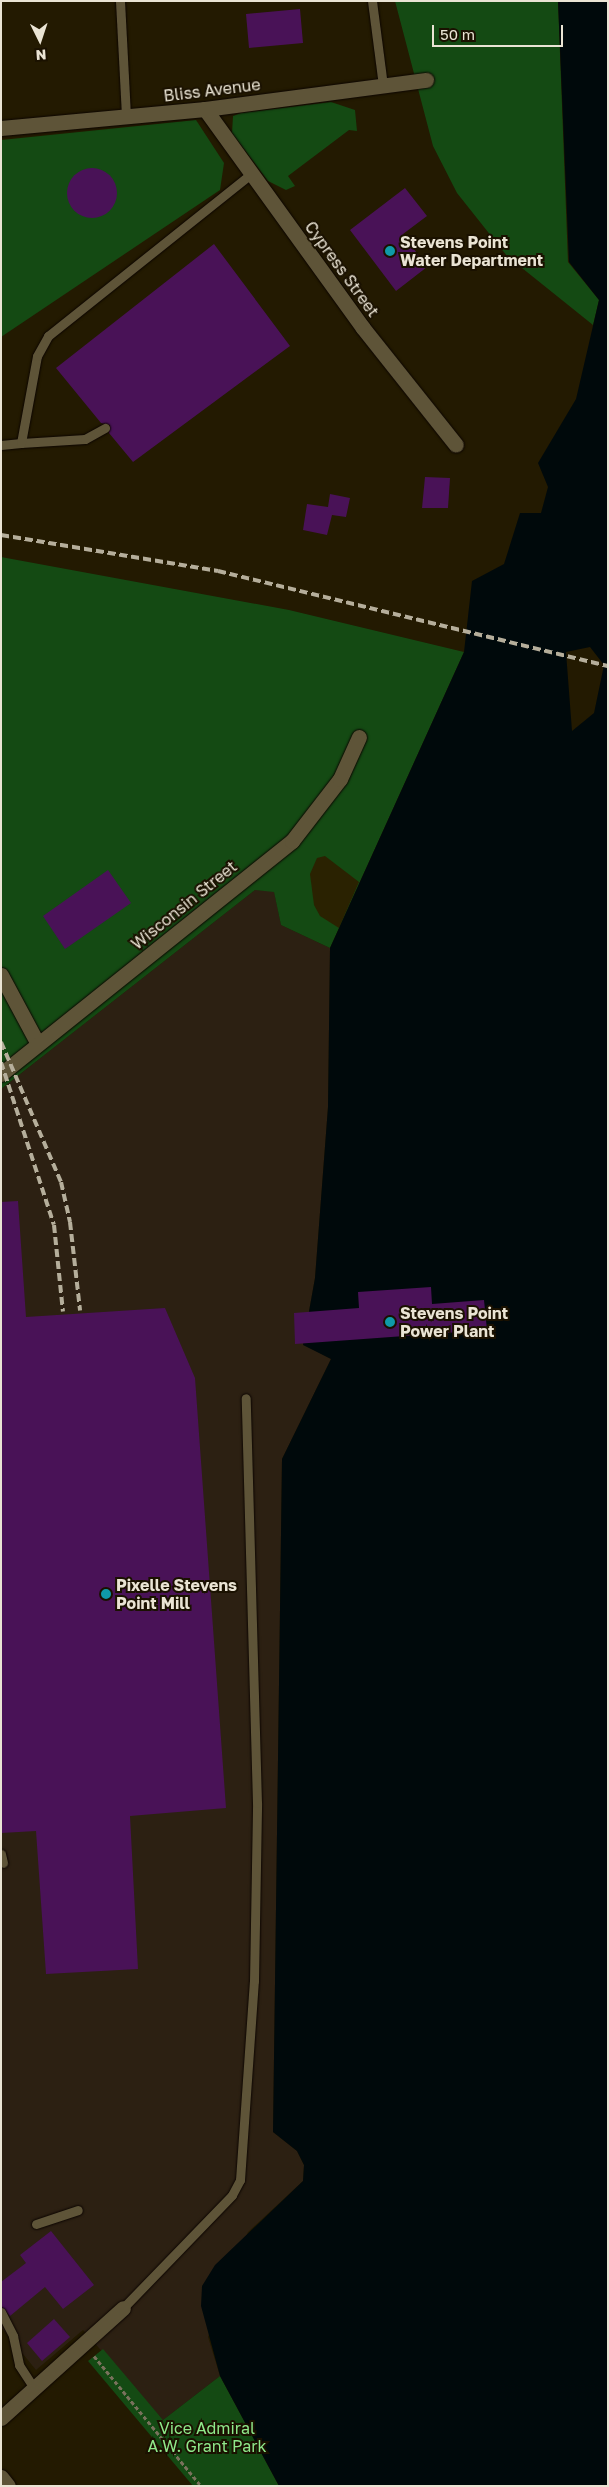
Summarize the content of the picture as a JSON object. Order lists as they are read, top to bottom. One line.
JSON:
{"streets":{"street":["Bliss Avenue","Cypress Street","Wisconsin Street"]},"crossings":[["Bliss Avenue","Cypress Street"]],"parks":["Vice Admiral A.W. Grant Park"],"places":["Stevens Point Water Department","Stevens Point Power Plant","Pixelle Stevens Point Mill"],"scale_bar":"50 m","north":"bottom"}
